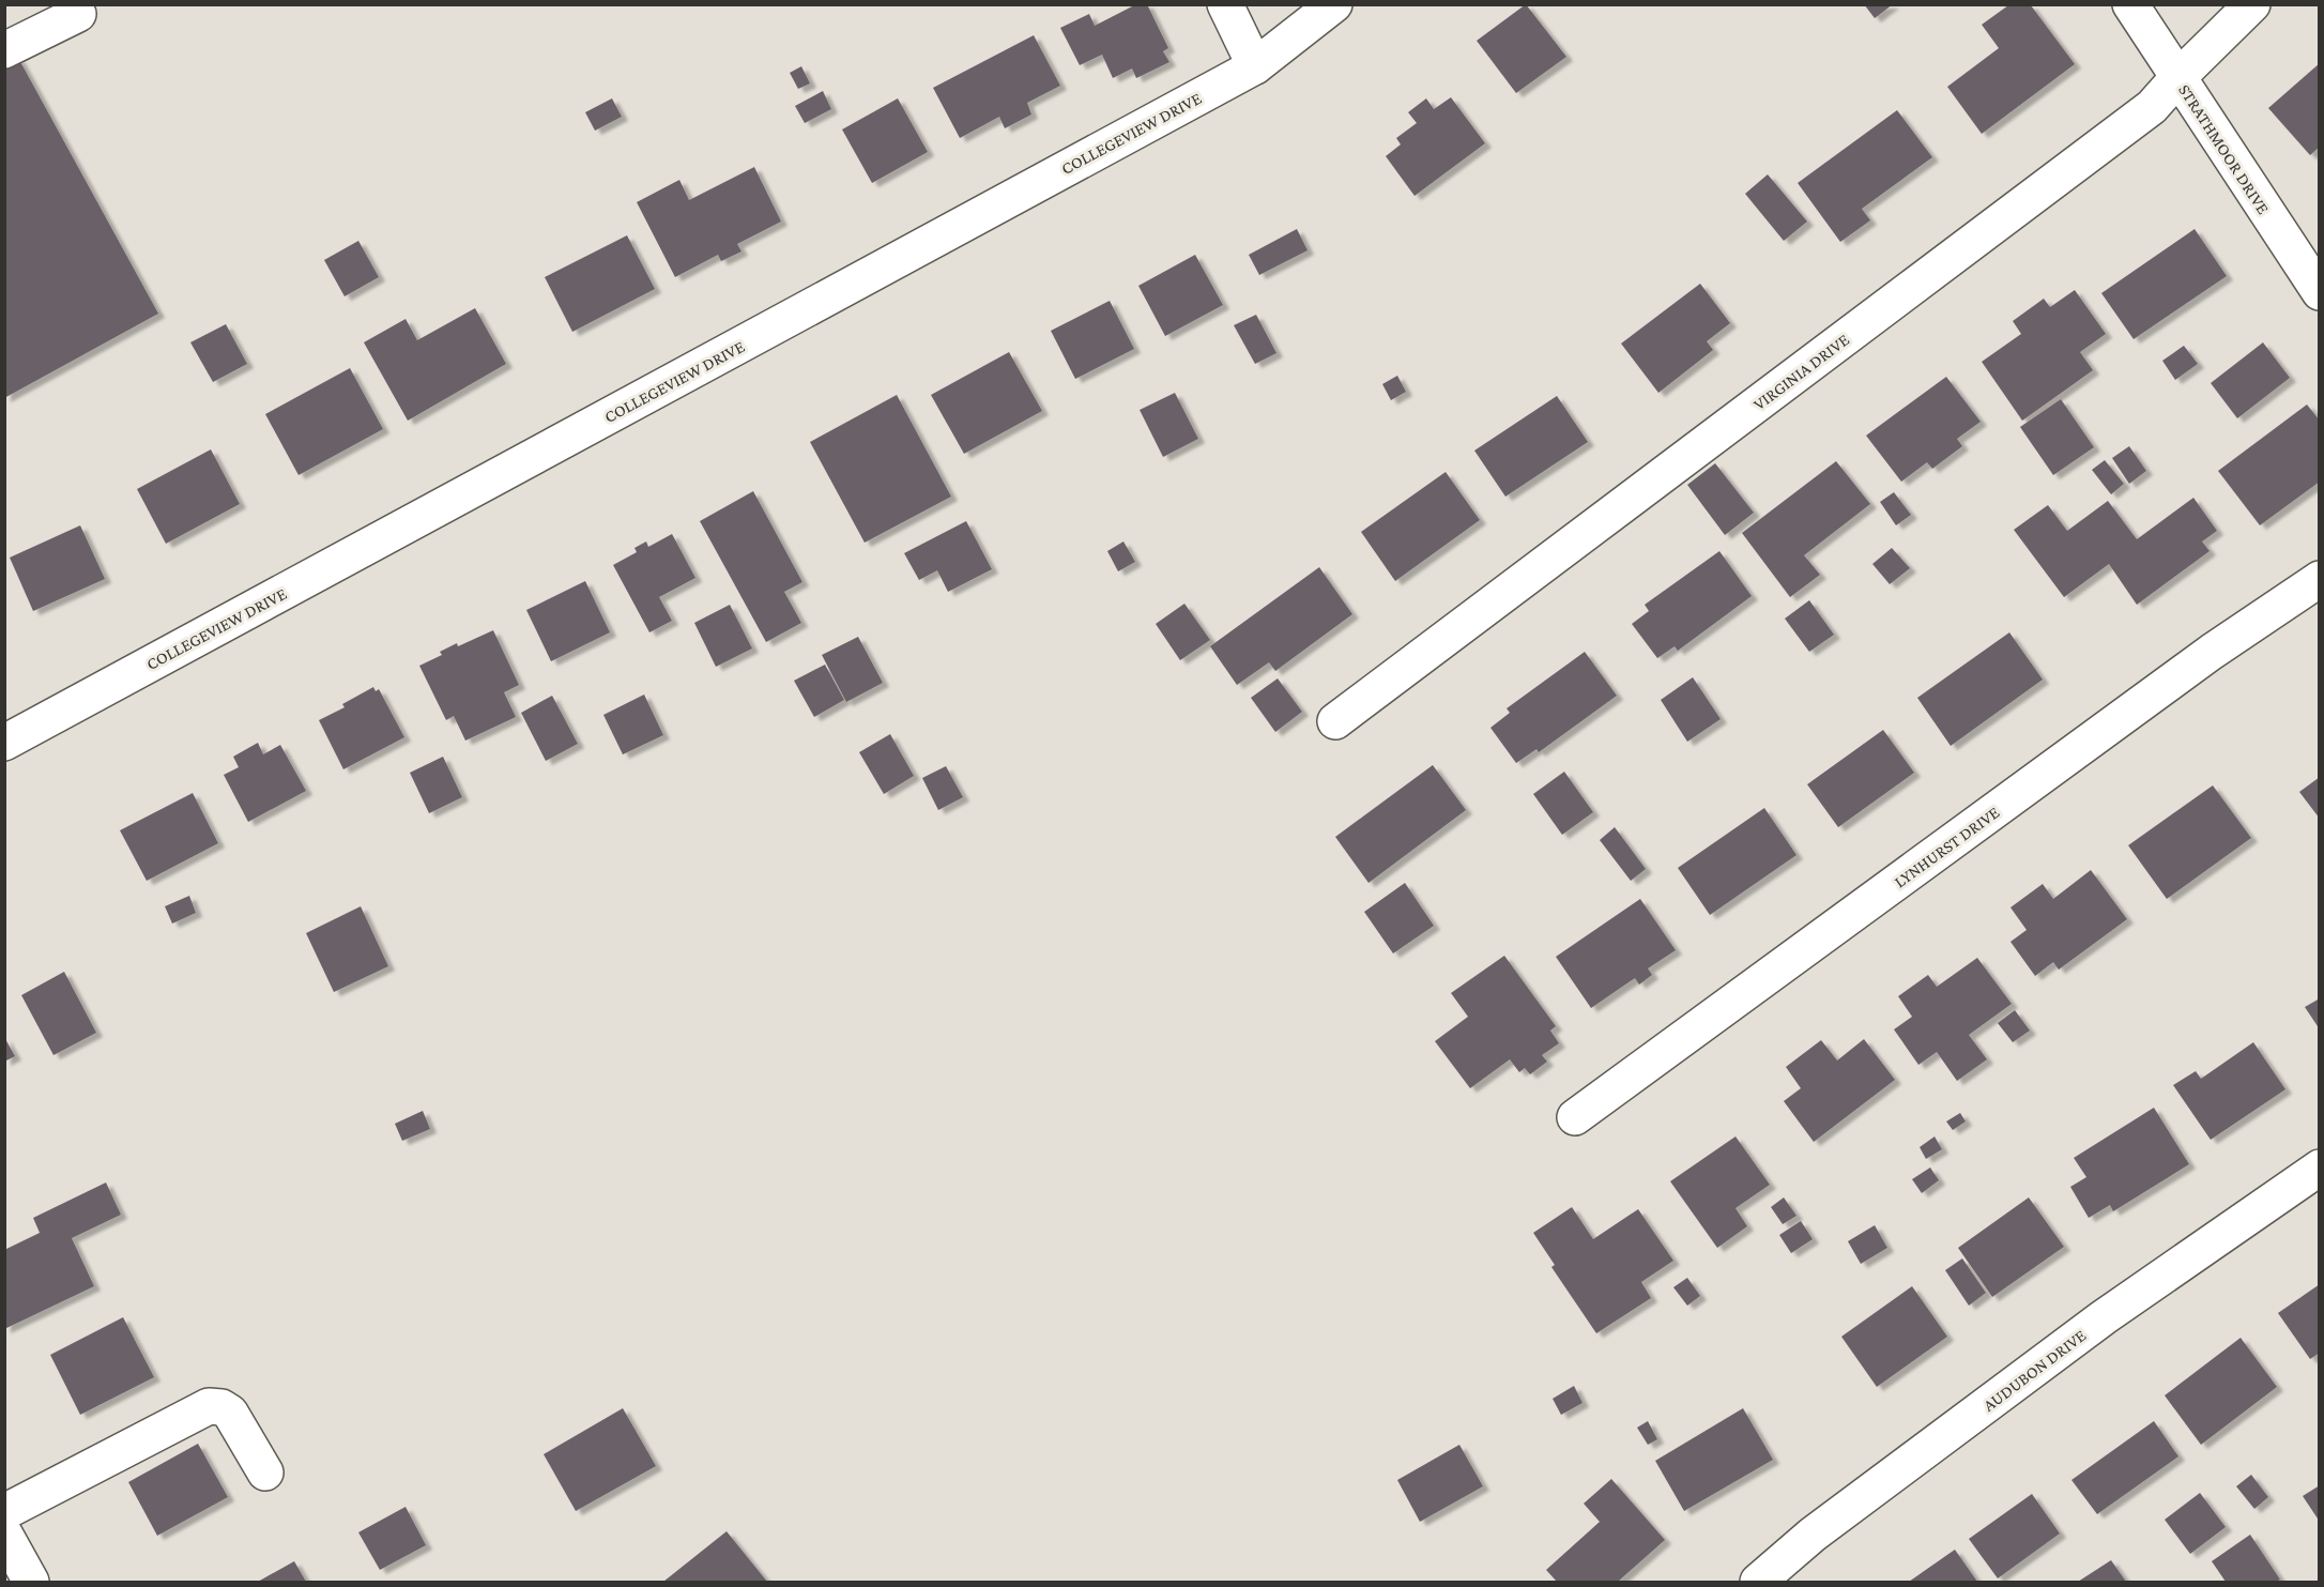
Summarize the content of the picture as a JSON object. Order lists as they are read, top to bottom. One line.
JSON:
{"streets":{"street":["COLLEGEVIEW DRIVE","STRATHMOOR DRIVE","VIRGINIA DRIVE","LYNHURST DRIVE","AUDUBON DRIVE"]},"crossings":[["STRATHMOOR DRIVE","VIRGINIA DRIVE"]]}
